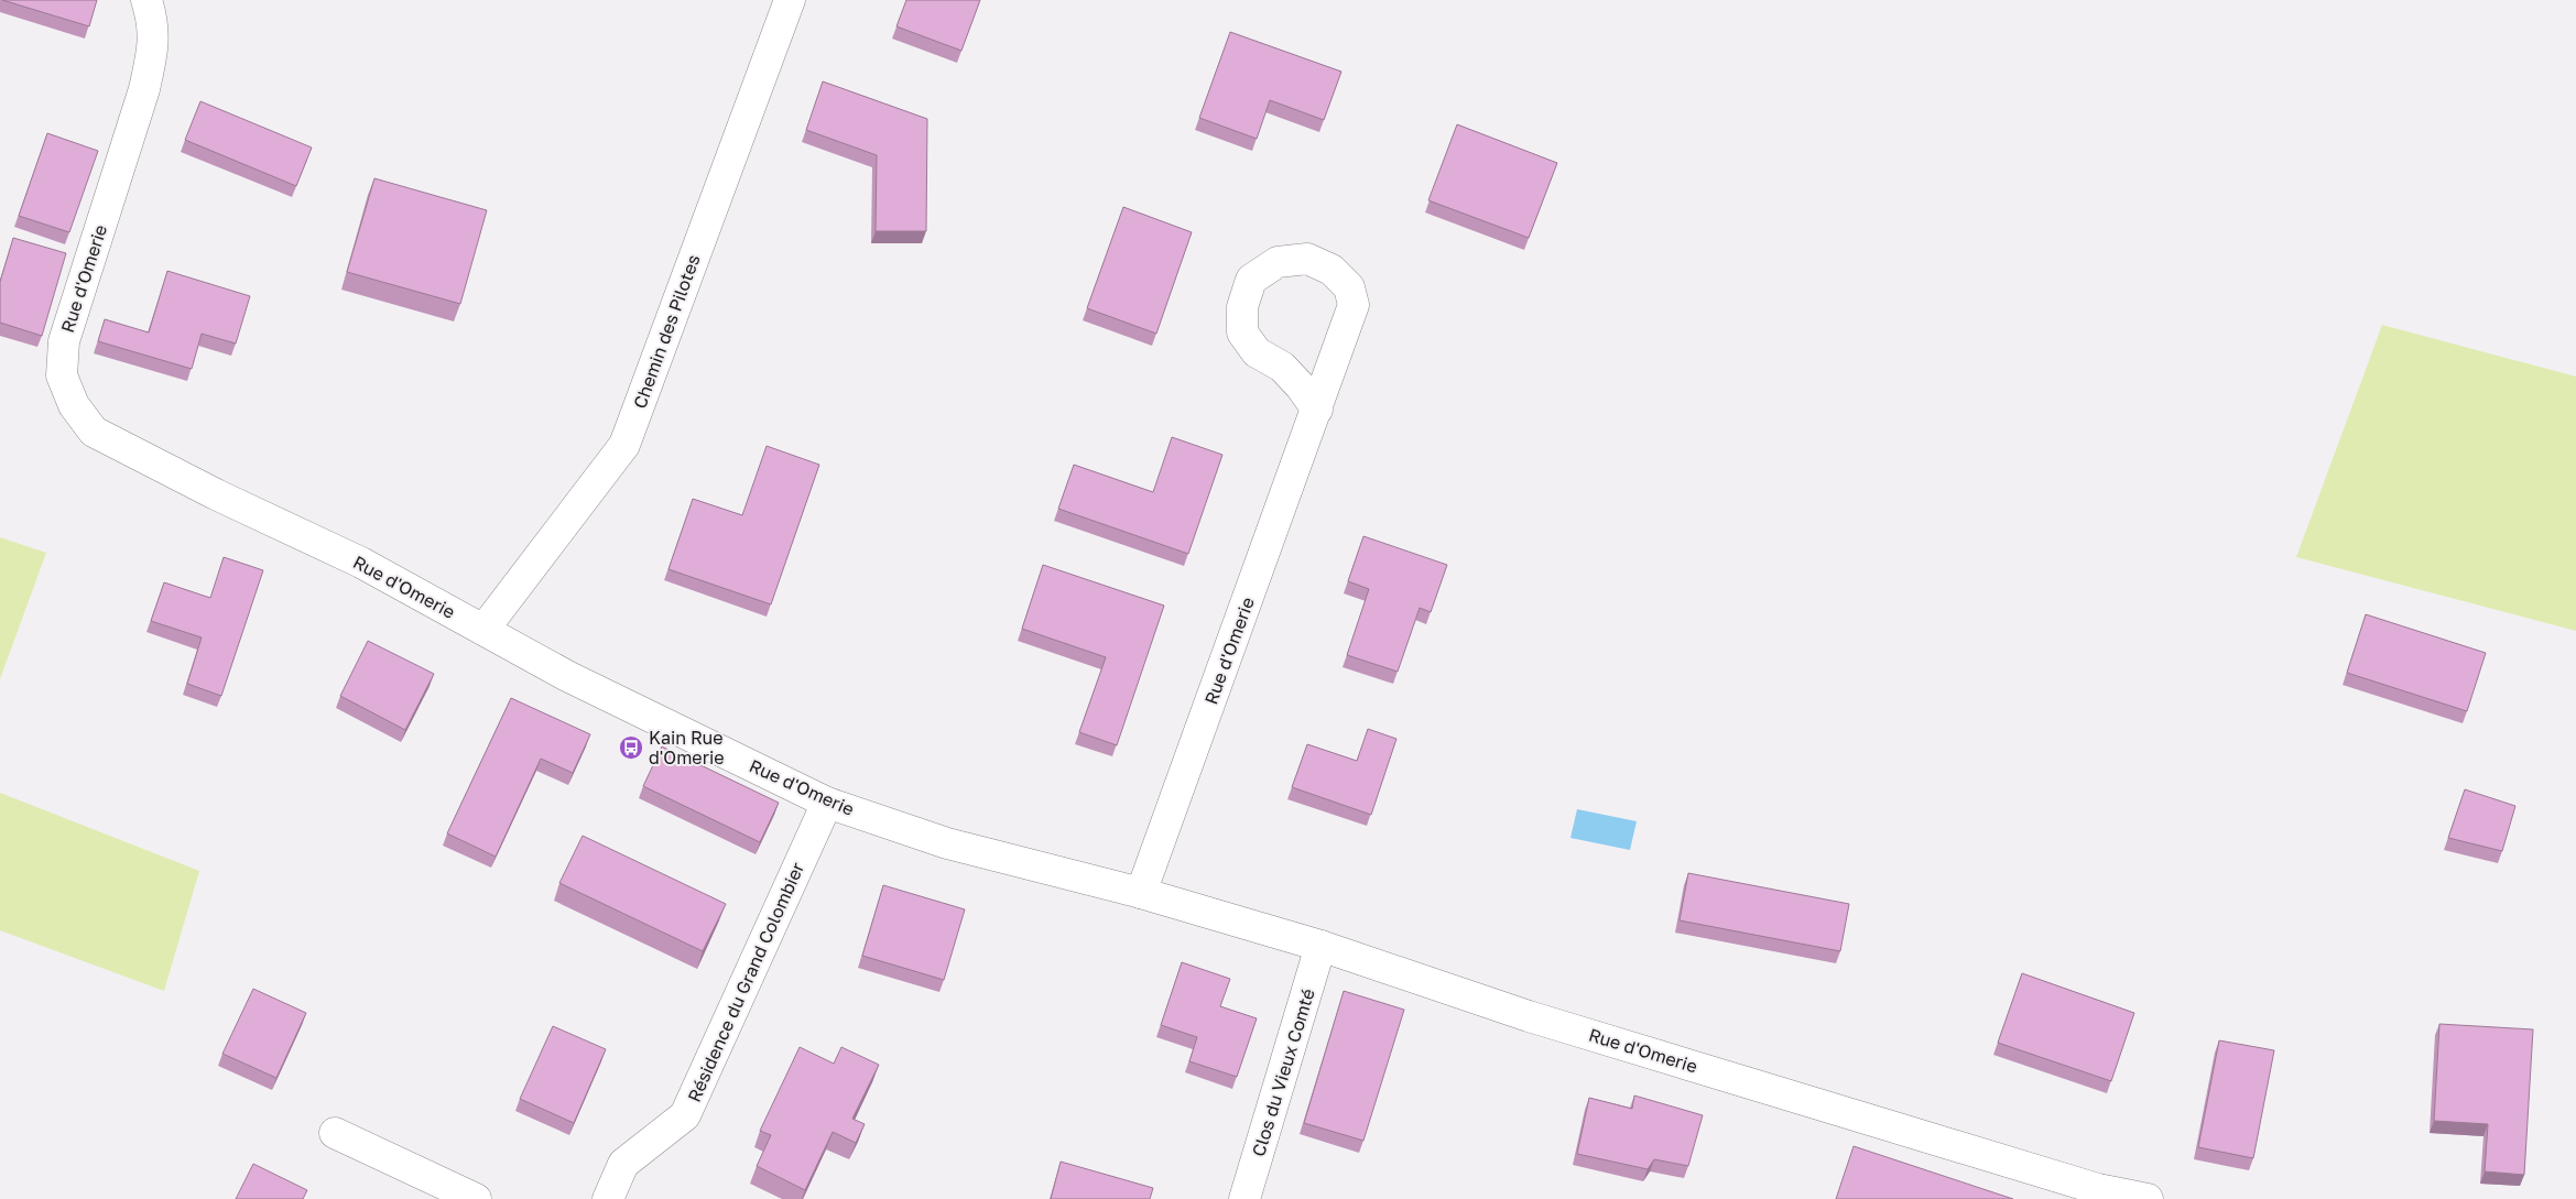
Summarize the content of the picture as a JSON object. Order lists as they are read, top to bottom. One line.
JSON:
{"streets":{"street":["Rue d'Omerie","Chemin des Pilotes","Résidence du Grand Colombier","Clos du Vieux Comté"]},"crossings":[["Rue d'Omerie","Chemin des Pilotes"],["Rue d'Omerie","Résidence du Grand Colombier"],["Rue d'Omerie","Clos du Vieux Comté"]],"places":{"bus stop":["Kain Rue d'Omerie"]}}
